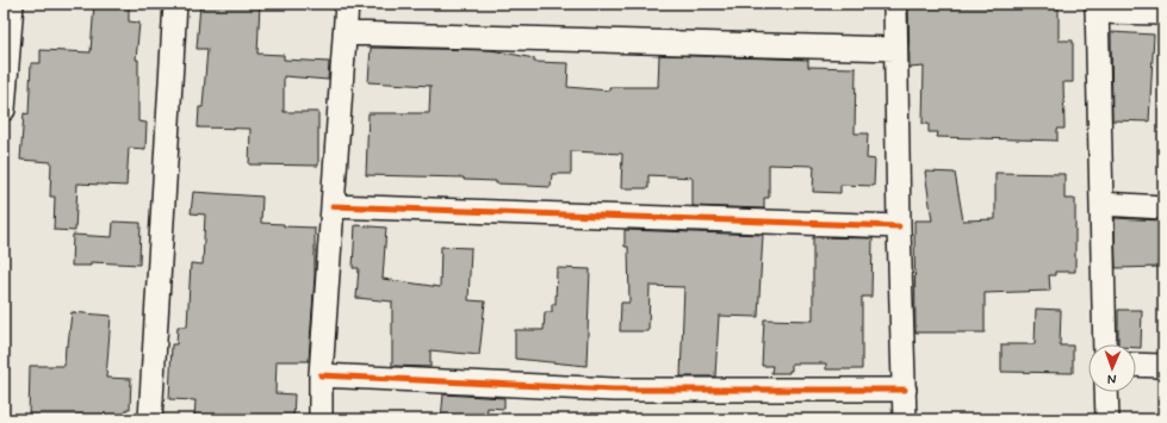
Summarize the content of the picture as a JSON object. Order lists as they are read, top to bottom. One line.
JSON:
{"north":"bottom"}
